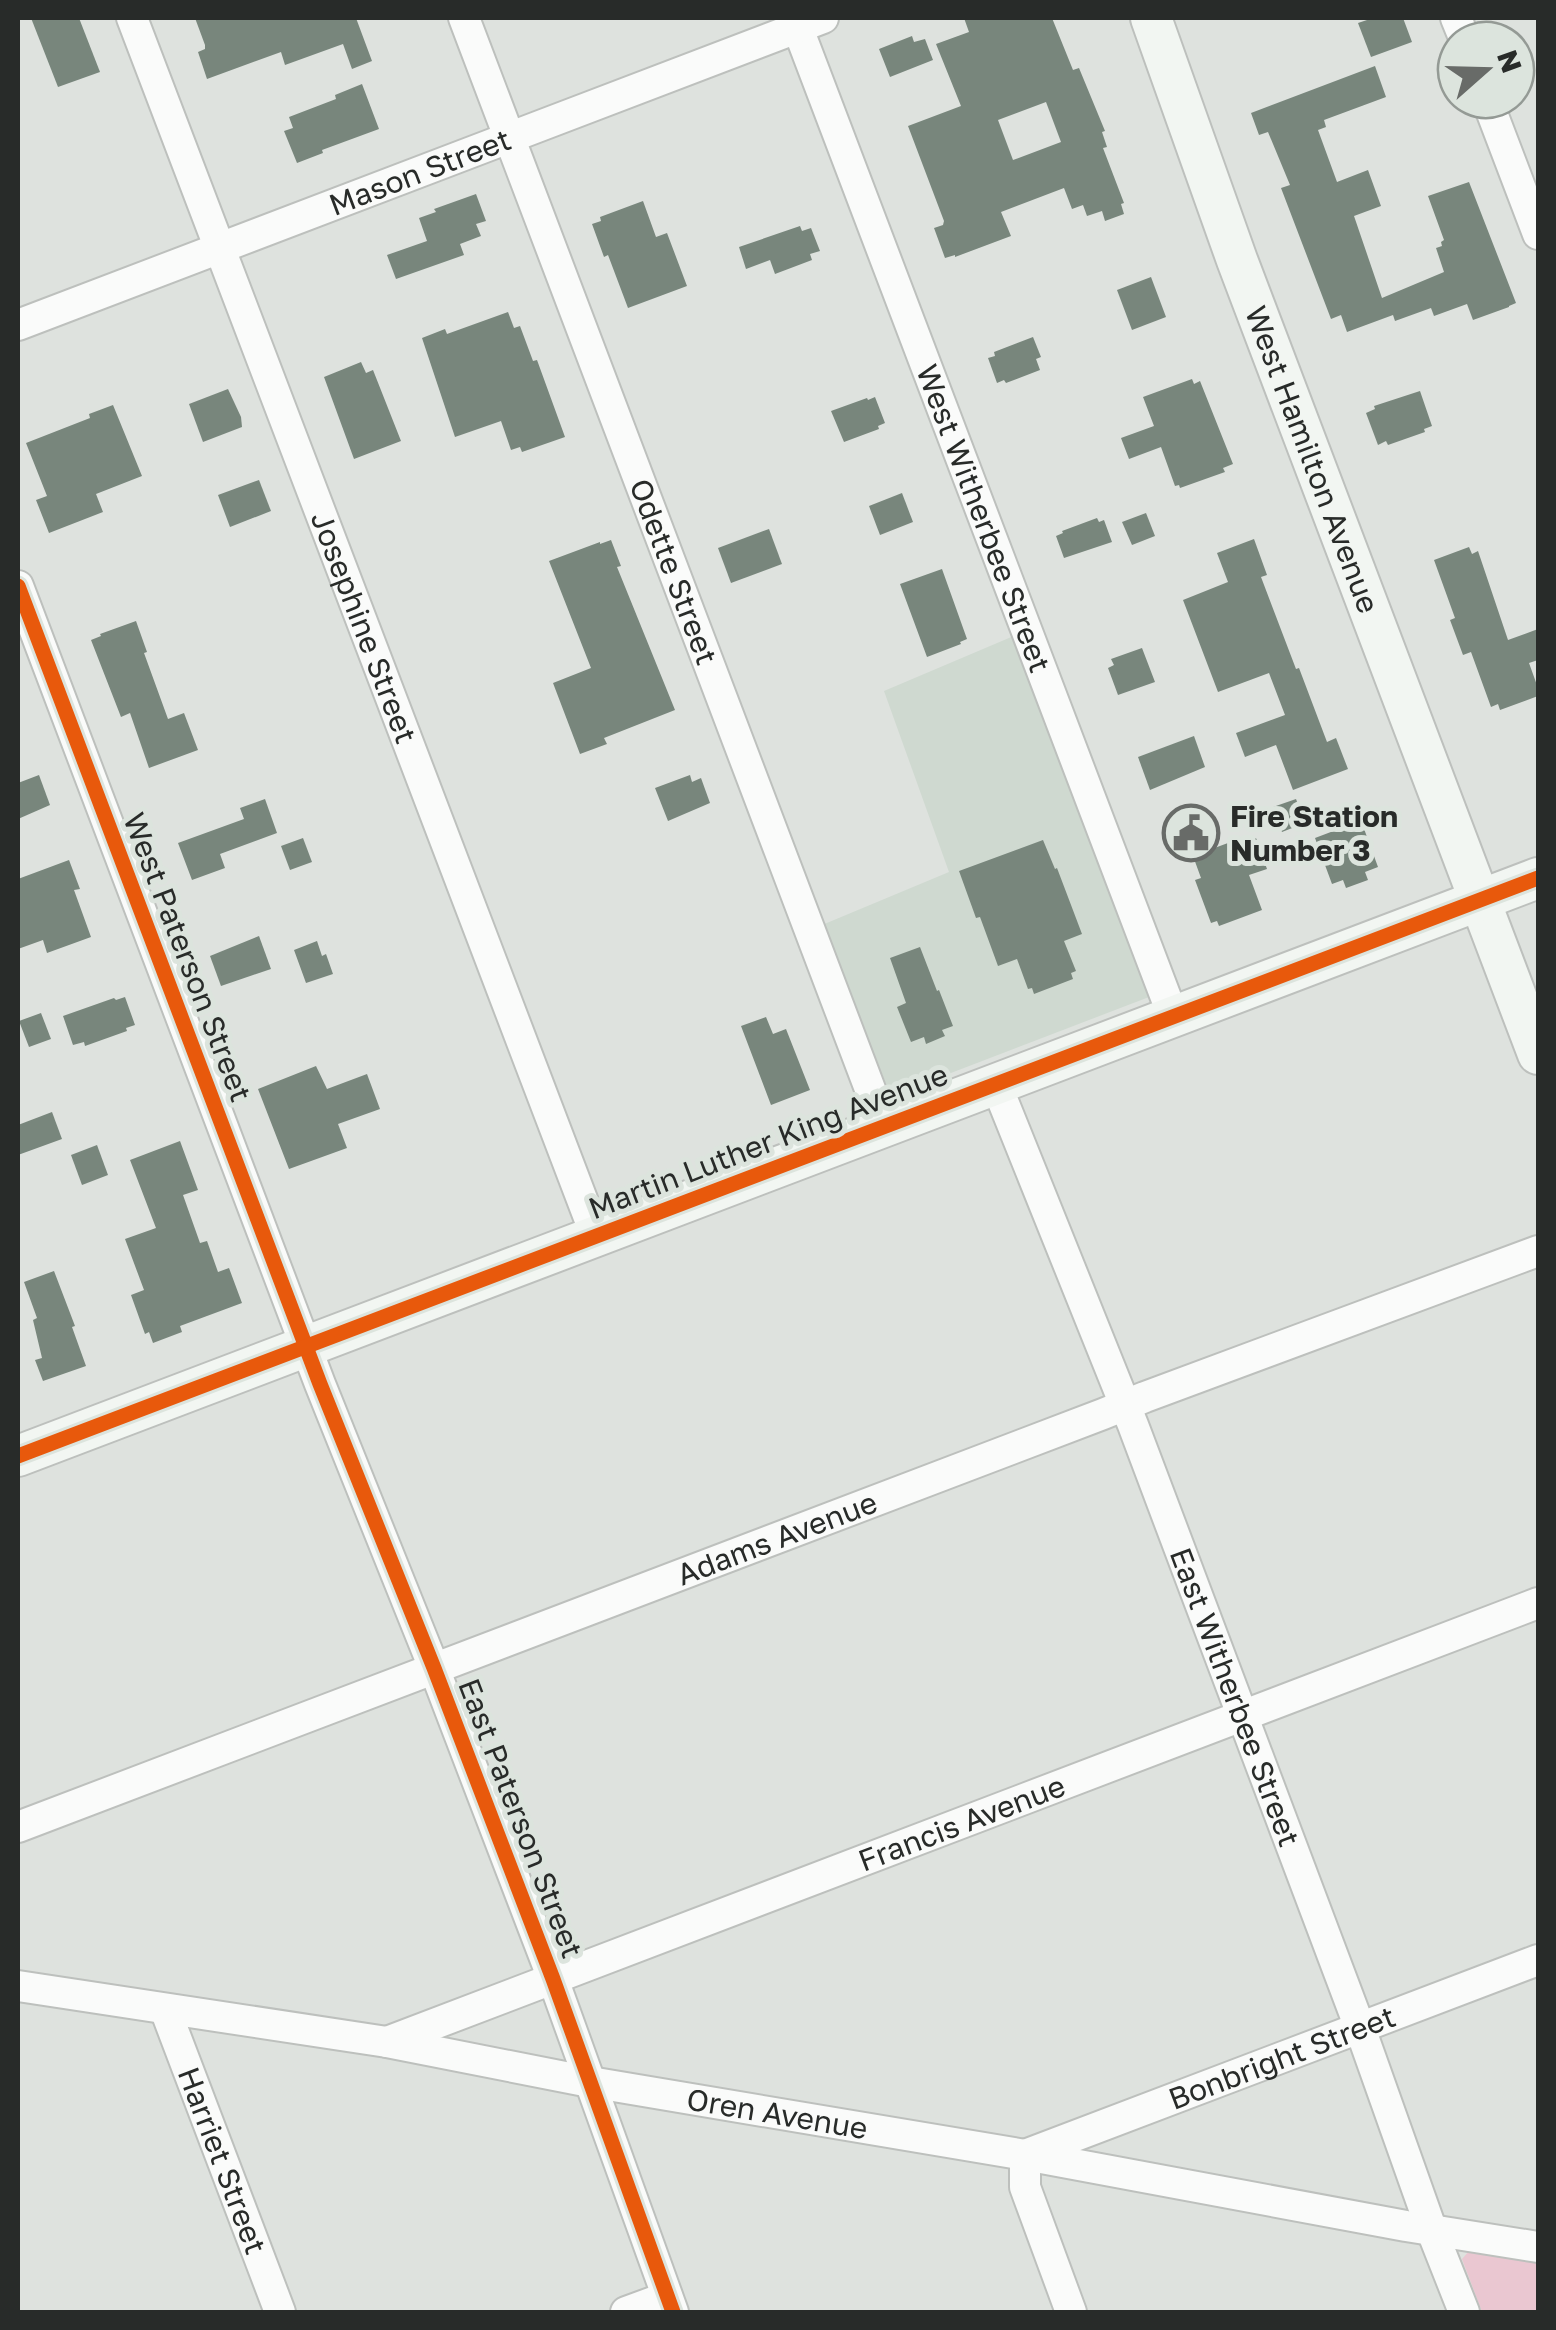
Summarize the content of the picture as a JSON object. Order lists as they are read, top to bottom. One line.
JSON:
{"streets":{"street":["Mason Street","West Hamilton Avenue","West Witherbee Street","Odette Street","Josephine Street","West Paterson Street","Martin Luther King Avenue","Adams Avenue","East Witherbee Street","East Paterson Street","Francis Avenue","Bonbright Street","Oren Avenue","Harriet Street"]},"crossings":[["Mason Street","West Witherbee Street"],["Mason Street","Odette Street"],["Mason Street","Josephine Street"],["West Hamilton Avenue","Martin Luther King Avenue"],["West Witherbee Street","Martin Luther King Avenue"],["Odette Street","Martin Luther King Avenue"],["Josephine Street","Martin Luther King Avenue"],["West Paterson Street","Martin Luther King Avenue"],["West Paterson Street","East Paterson Street"],["Martin Luther King Avenue","East Witherbee Street"],["Martin Luther King Avenue","East Paterson Street"],["Adams Avenue","East Witherbee Street"],["Adams Avenue","East Paterson Street"],["East Witherbee Street","Francis Avenue"],["East Witherbee Street","Bonbright Street"],["East Witherbee Street","Oren Avenue"],["East Paterson Street","Francis Avenue"],["East Paterson Street","Oren Avenue"],["Francis Avenue","Oren Avenue"],["Bonbright Street","Oren Avenue"],["Oren Avenue","Harriet Street"]],"places":{"public building":["Fire Station Number 3"]},"north":"right"}
